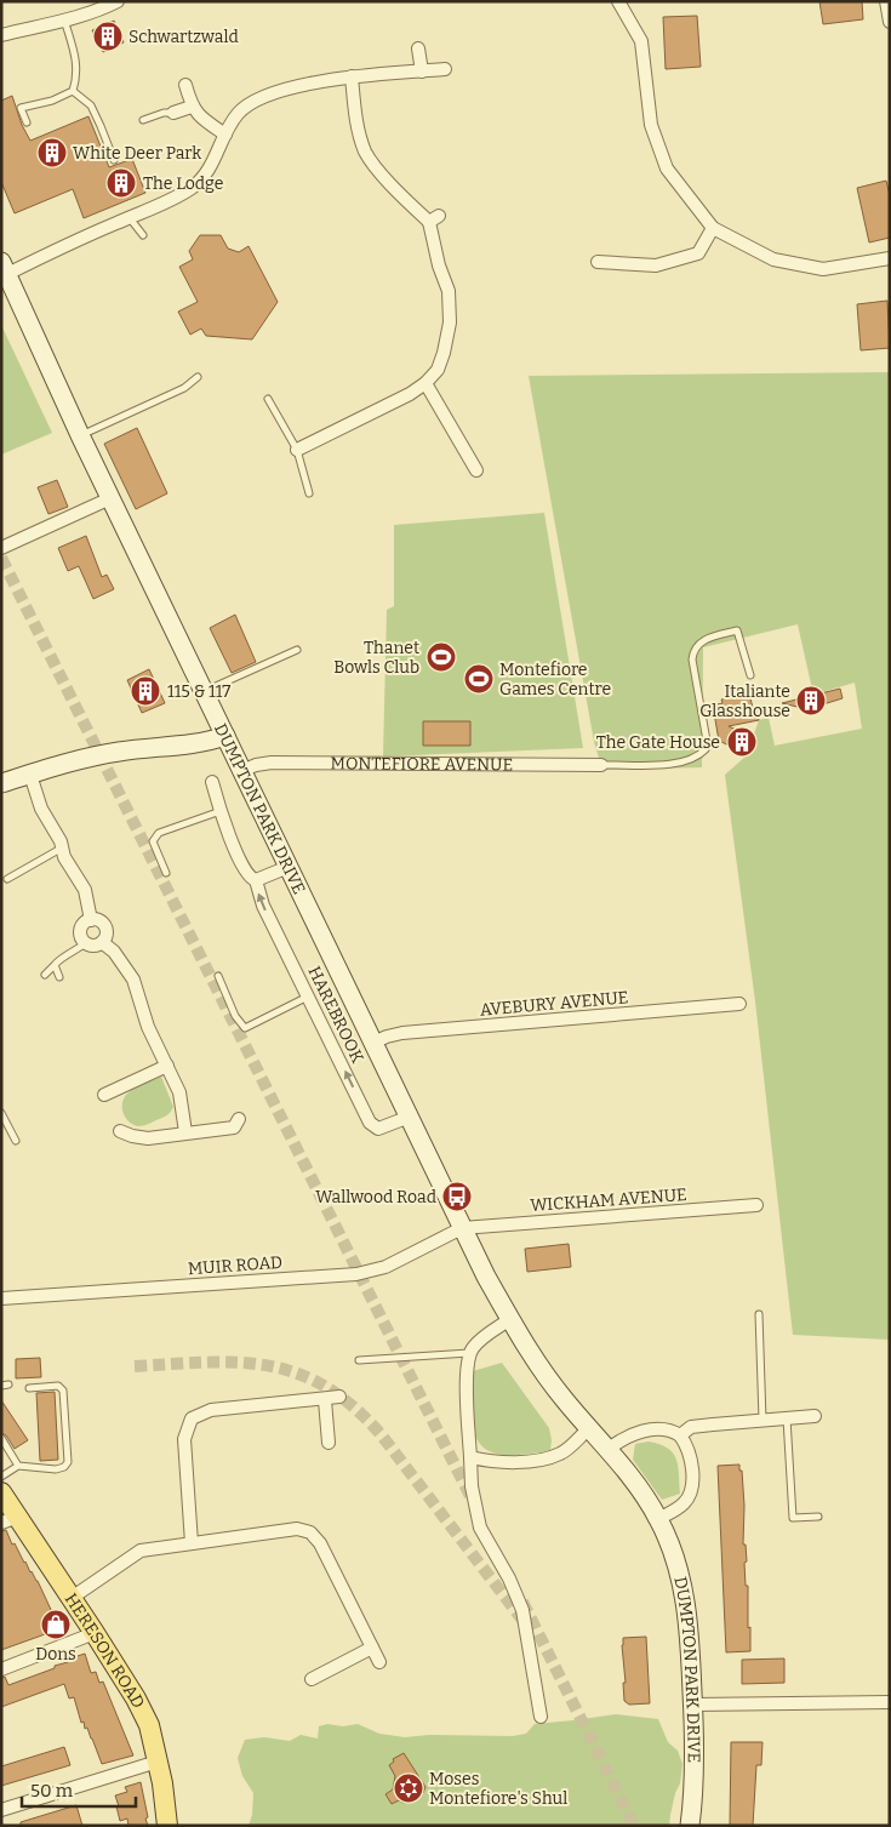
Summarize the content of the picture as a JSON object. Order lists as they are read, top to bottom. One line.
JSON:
{"streets":{"main road":["HERESON ROAD"],"street":["MONTEFIORE AVENUE","DUMPTON PARK DRIVE","AVEBURY AVENUE","HAREBROOK","WICKHAM AVENUE","MUIR ROAD"]},"crossings":[["MONTEFIORE AVENUE","DUMPTON PARK DRIVE"],["DUMPTON PARK DRIVE","AVEBURY AVENUE"],["DUMPTON PARK DRIVE","HAREBROOK"],["DUMPTON PARK DRIVE","WICKHAM AVENUE"],["DUMPTON PARK DRIVE","MUIR ROAD"],["WICKHAM AVENUE","MUIR ROAD"]],"one_way":["HAREBROOK"],"places":{"building":["Schwartzwald","White Deer Park","The Lodge","115 & 117","Italiante Glasshouse","The Gate House"],"sports":["Thanet Bowls Club","Montefiore Games Centre"],"bus stop":["Wallwood Road"],"shop":["Dons"],"synagogue":["Moses Montefiore's Shul"]},"scale_bar":"50 m"}
